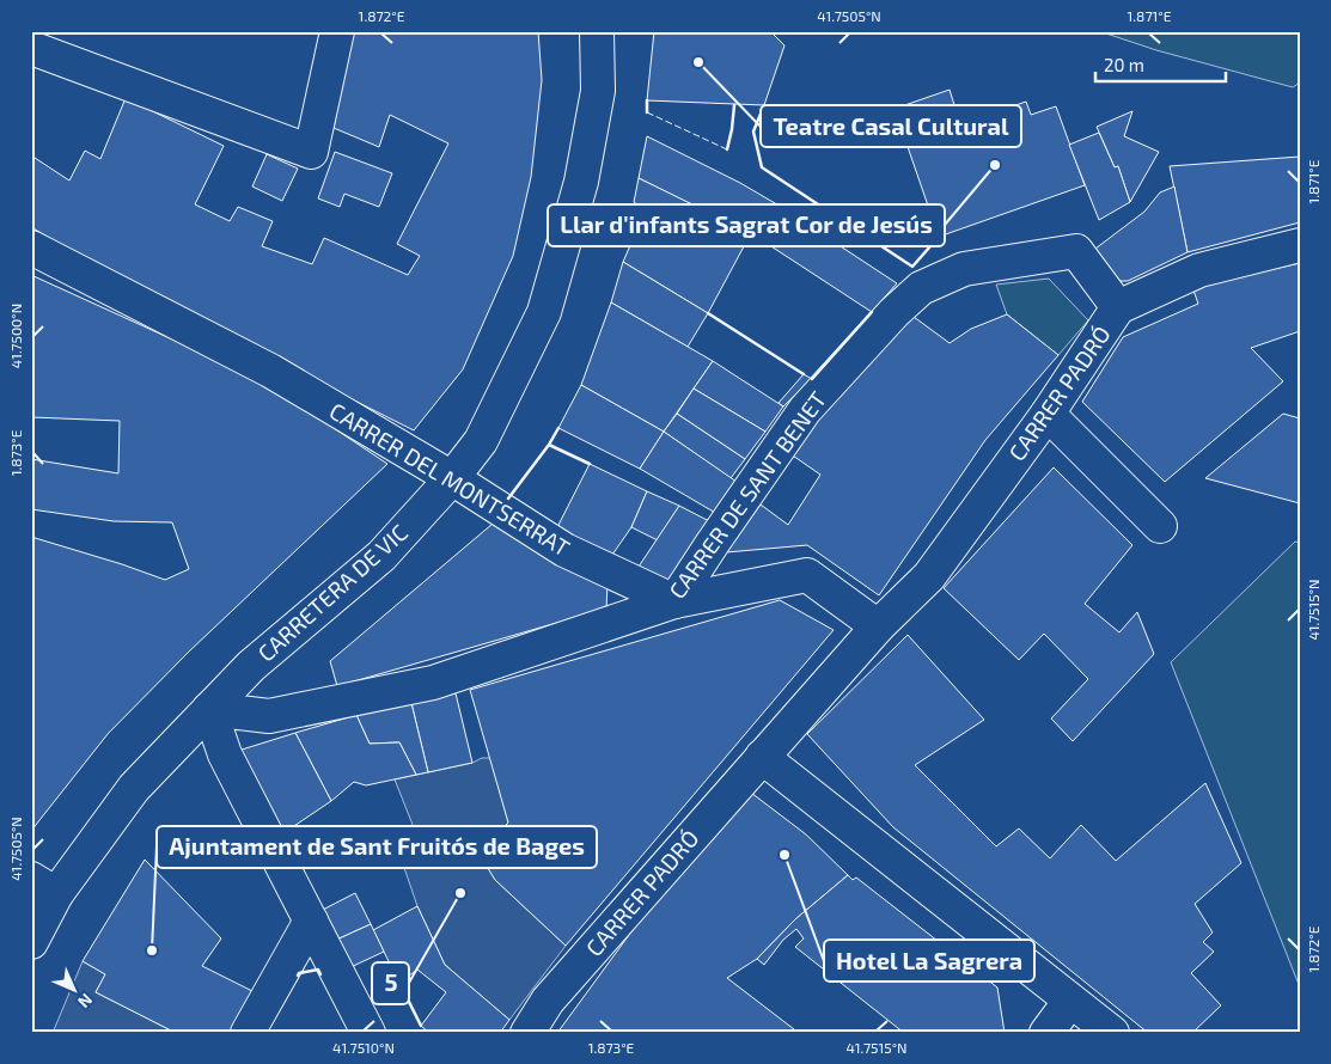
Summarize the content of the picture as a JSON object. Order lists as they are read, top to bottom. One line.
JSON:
{"streets":{"street":["CARRER PADRÓ","CARRER DEL MONTSERRAT","CARRER DE SANT BENET","CARRETERA DE VIC"]},"crossings":[["CARRER PADRÓ","CARRER DE SANT BENET"],["CARRER DEL MONTSERRAT","CARRER DE SANT BENET"],["CARRER DEL MONTSERRAT","CARRETERA DE VIC"],["CARRER DE SANT BENET","CARRETERA DE VIC"]],"places":["Teatre Casal Cultural","Llar d'infants Sagrat Cor de Jesús","Hotel La Sagrera","5","Ajuntament de Sant Fruitós de Bages"],"scale_bar":"20 m","north":"bottom right","coordinates":["1.872°E","41.7505°N","1.871°E","41.7500°N","1.873°E","41.7515°N","41.7510°N"]}
